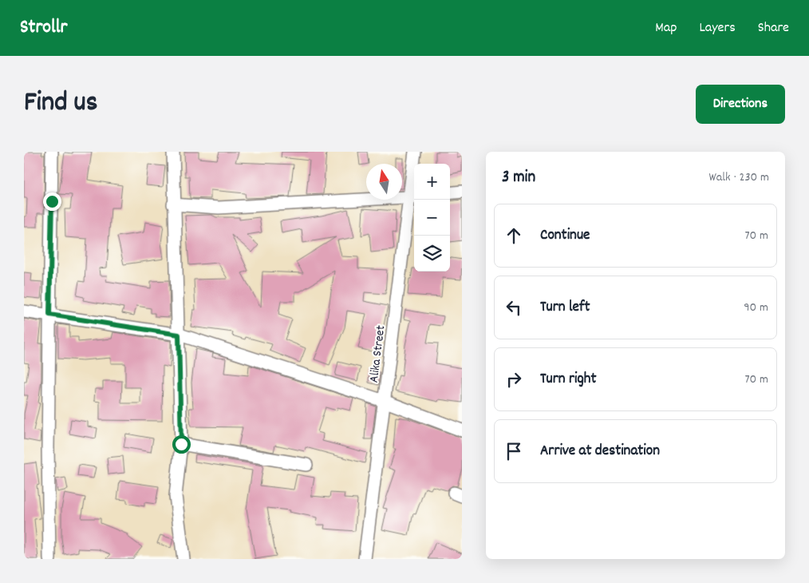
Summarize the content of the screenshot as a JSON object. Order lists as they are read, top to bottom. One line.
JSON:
{"streets":{"street":["Alika Street"]},"north":"top","page":{"header":"Strollr","nav":["Map","Layers","Share"],"title":"Find us","buttons":"Directions","heading":["3 min","Walk · 230 m"],"map_buttons":["+","−"],"list":[["Continue","70 m"],["Turn left","90 m"],["Turn right","70 m"],"Arrive at destination"]}}
